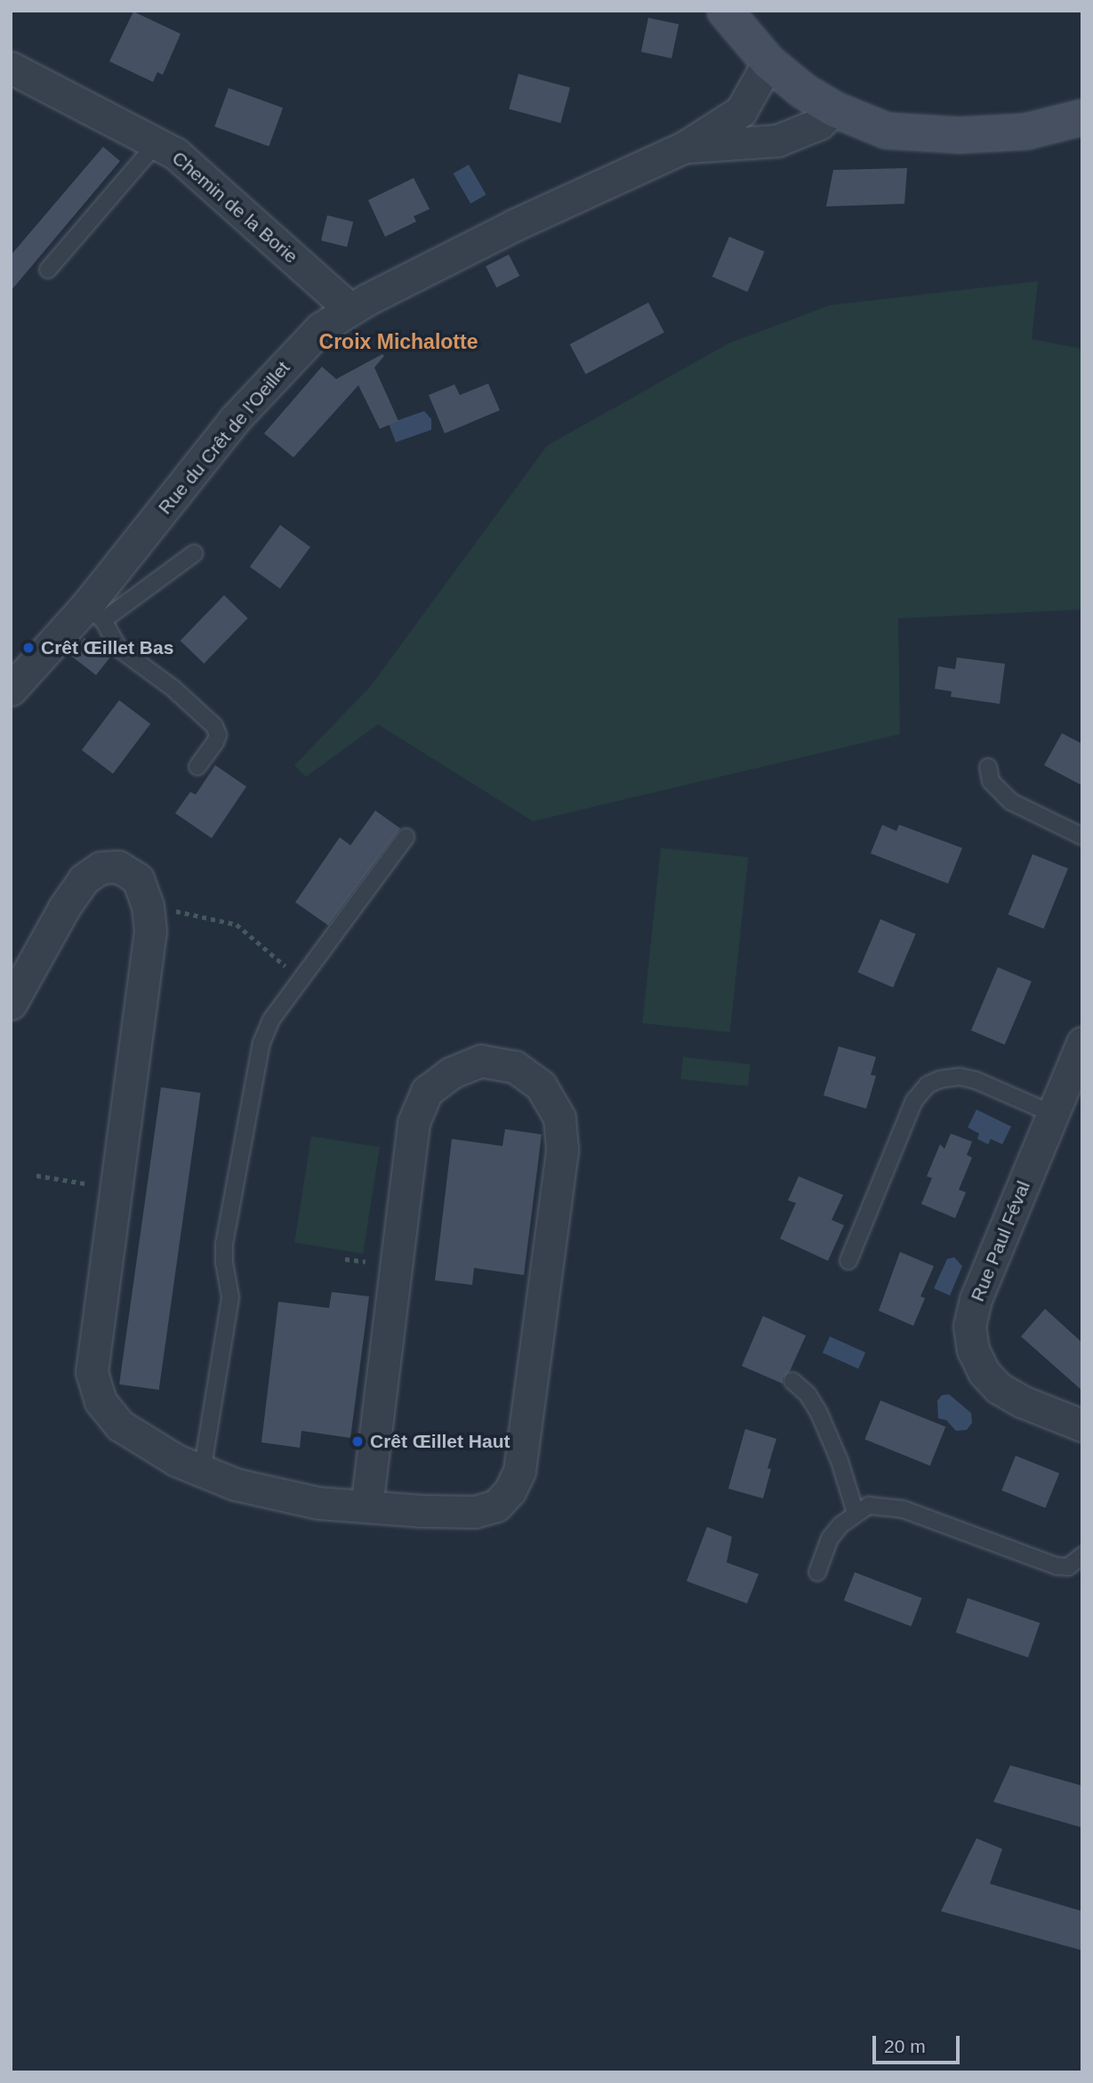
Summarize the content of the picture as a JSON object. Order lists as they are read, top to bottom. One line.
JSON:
{"streets":{"street":["Chemin de la Borie","Rue du Crêt de l'Oeillet","Rue Paul Féval"]},"crossings":[["Chemin de la Borie","Rue du Crêt de l'Oeillet"]],"districts":["Croix Michalotte"],"places":["Crêt Œillet Bas","Crêt Œillet Haut"],"scale_bar":"20 m"}
